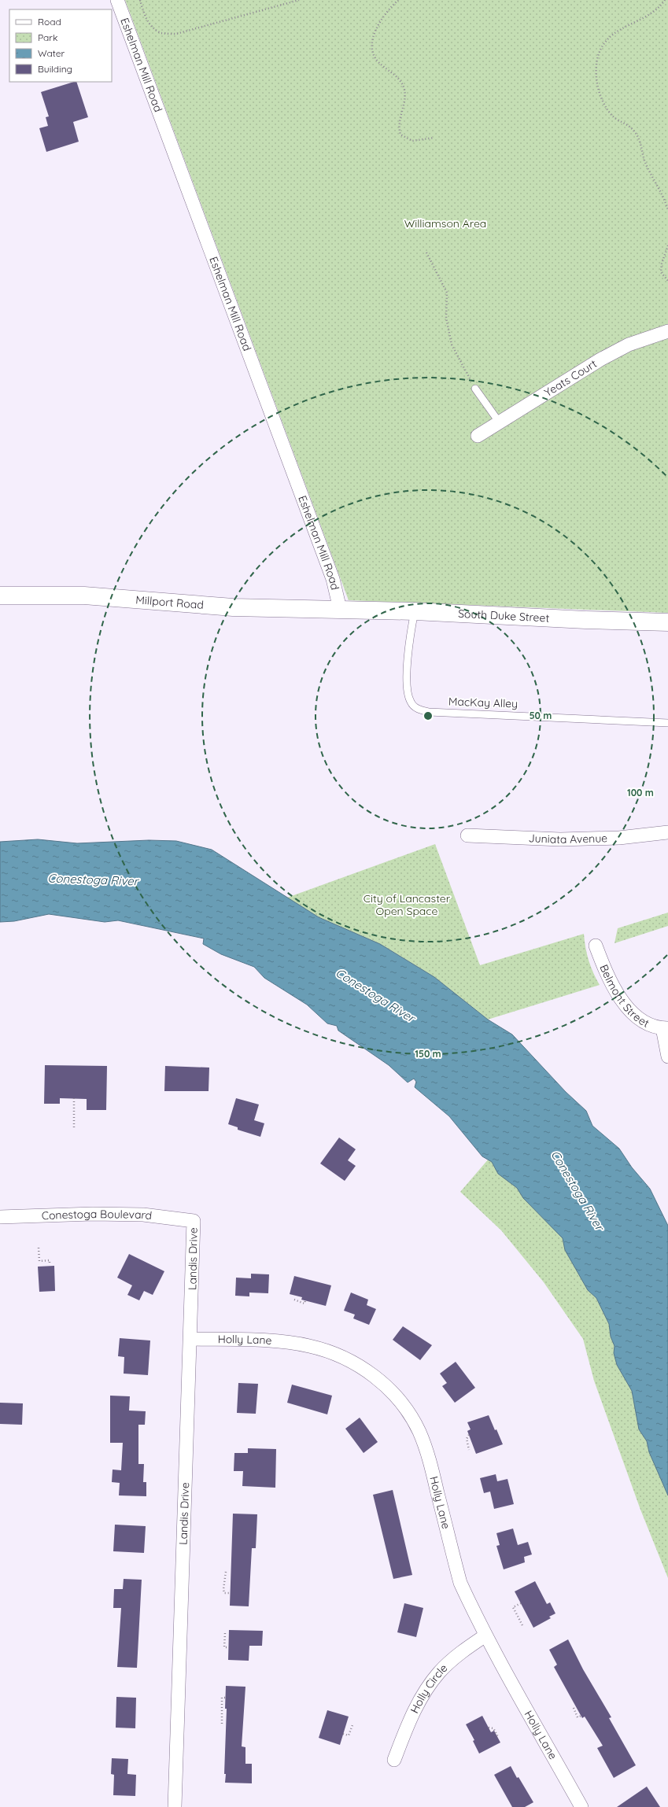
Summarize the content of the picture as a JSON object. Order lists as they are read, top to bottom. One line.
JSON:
{"streets":{"main road":["Millport Road","South Duke Street"],"street":["Eshelman Mill Road","Yeats Court","Juniata Avenue","Belmont Street","Conestoga Boulevard","Landis Drive","Holly Lane","Holly Circle"],"lane":["MacKay Alley"]},"crossings":[["Eshelman Mill Road","Millport Road"],["Eshelman Mill Road","South Duke Street"],["Millport Road","South Duke Street"],["South Duke Street","MacKay Alley"],["Conestoga Boulevard","Landis Drive"],["Landis Drive","Holly Lane"],["Holly Lane","Holly Circle"]],"water":["Conestoga River"],"parks":["Williamson Area","City of Lancaster Open Space"],"legend":["Road","Park","Water","Building"],"rings":["50 m","100 m","150 m"]}
